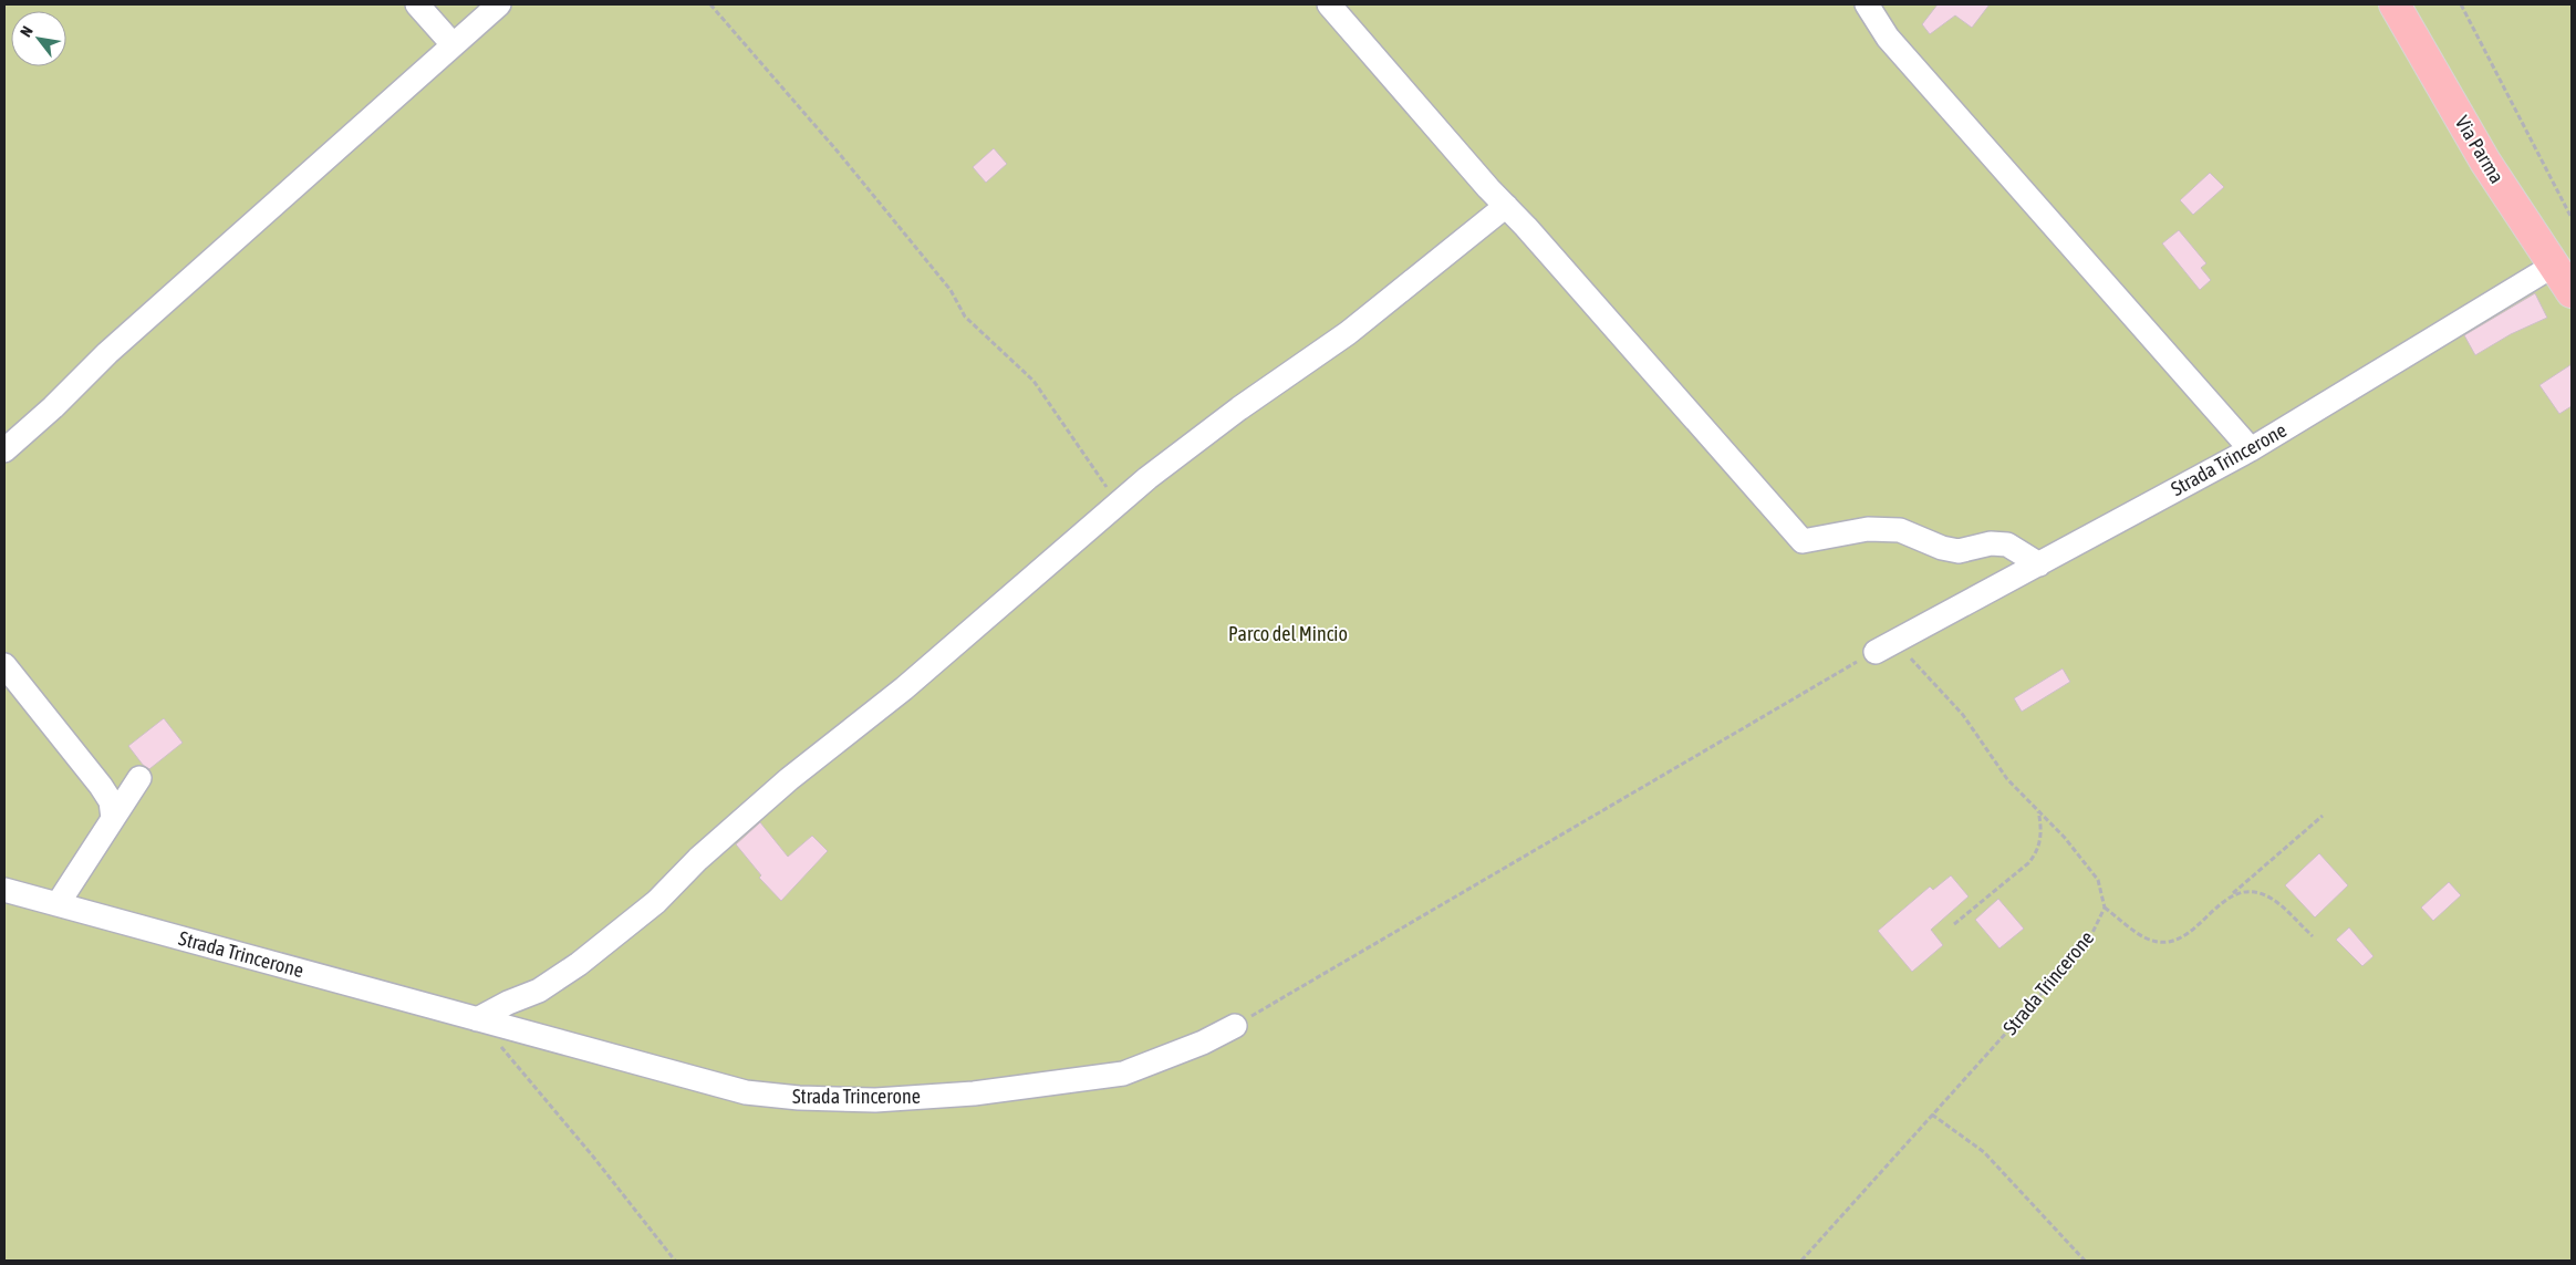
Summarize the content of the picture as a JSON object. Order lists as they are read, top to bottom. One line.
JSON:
{"streets":{"main road":["Via Parma"],"street":["Strada Trincerone"]},"crossings":[["Via Parma","Strada Trincerone"]],"parks":["Parco del Mincio"],"north":"top left"}
